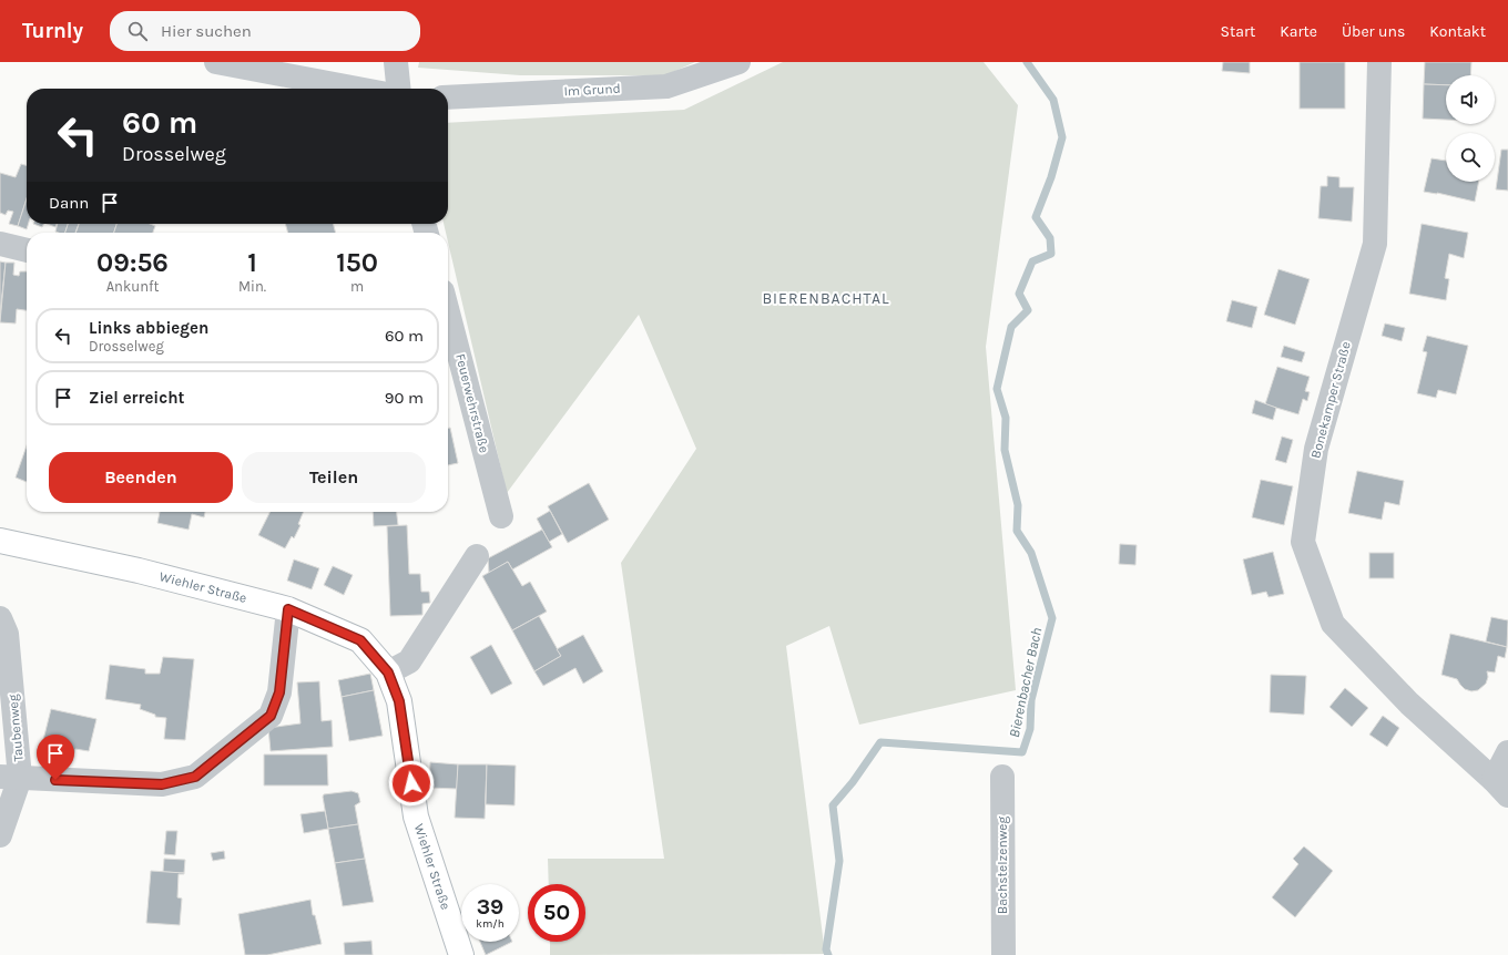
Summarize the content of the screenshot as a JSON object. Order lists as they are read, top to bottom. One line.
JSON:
{"streets":{"main road":["Wiehler Straße"],"street":["Im Grund","Bonekamper Straße","Feuerwehrstraße","Taubenweg","Bachstelzenweg"]},"districts":["BIERENBACHTAL"],"water":["Bierenbacher Bach"],"page":{"header":"Turnly","search":"Hier suchen","nav":["Start","Karte","Über uns","Kontakt"],"turn":["60 m","Drosselweg"],"then":"Dann","eta":["09:56","Ankunft","1","Min.","150","m"],"list":[{"name":"Links abbiegen","note":"Drosselweg","value":"60 m"},{"name":"Ziel erreicht","value":"90 m"}],"buttons":["Beenden","Teilen"],"speed":"39 km/h","limit":"50"}}
